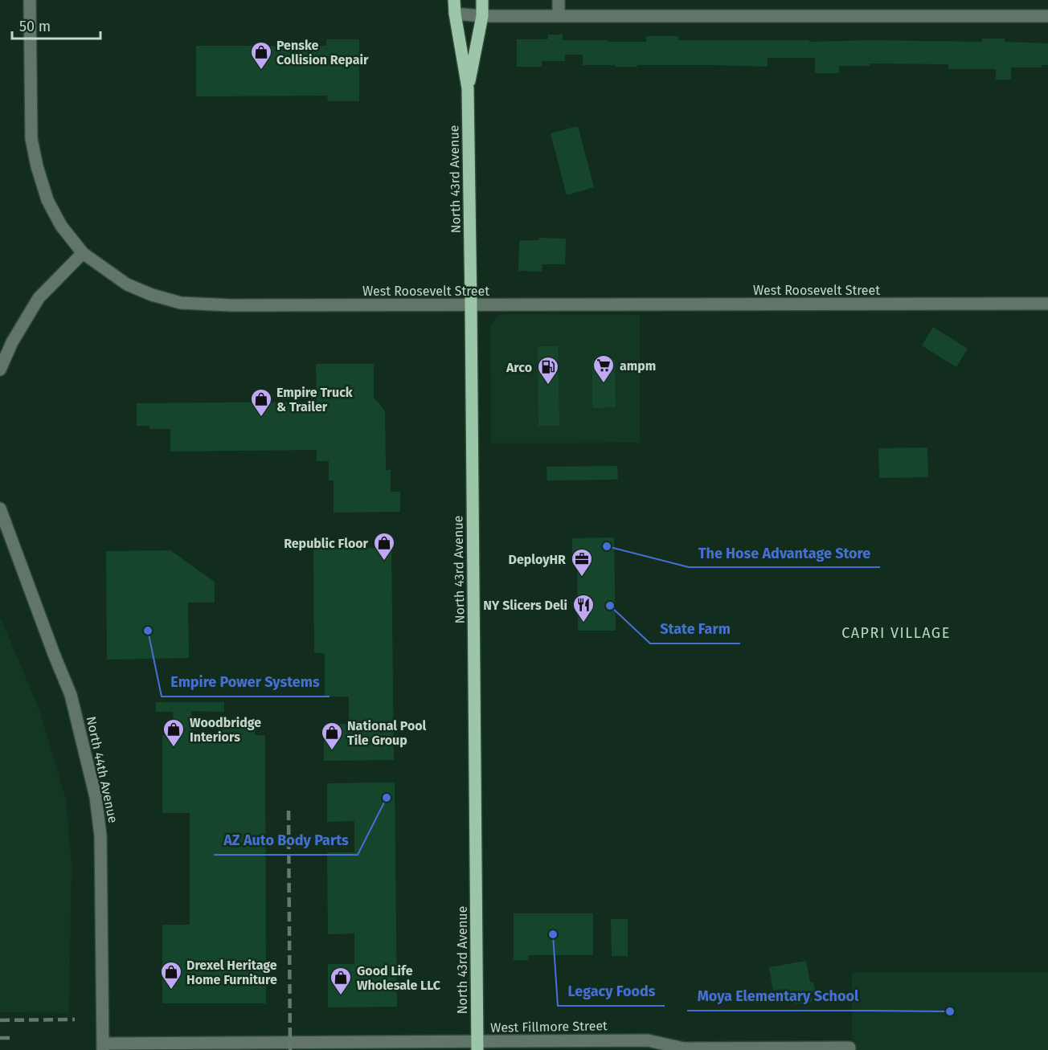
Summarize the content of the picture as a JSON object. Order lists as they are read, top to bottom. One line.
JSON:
{"streets":{"main road":["North 43rd Avenue"],"street":["West Roosevelt Street","North 44th Avenue","West Fillmore Street"]},"crossings":[["North 43rd Avenue","West Roosevelt Street"],["North 43rd Avenue","West Fillmore Street"],["North 44th Avenue","West Fillmore Street"]],"districts":["CAPRI VILLAGE"],"places":{"shop":["Penske Collision Repair","Empire Truck & Trailer","Republic Floor","Woodbridge Interiors","National Pool Tile Group","Drexel Heritage Home Furniture","Good Life Wholesale LLC"],"supermarket":["ampm"],"fuel station":["Arco"],"other":["The Hose Advantage Store","State Farm","Empire Power Systems","AZ Auto Body Parts","Legacy Foods","Moya Elementary School"],"office":["DeployHR"],"restaurant":["NY Slicers Deli"]},"scale_bar":"50 m"}
